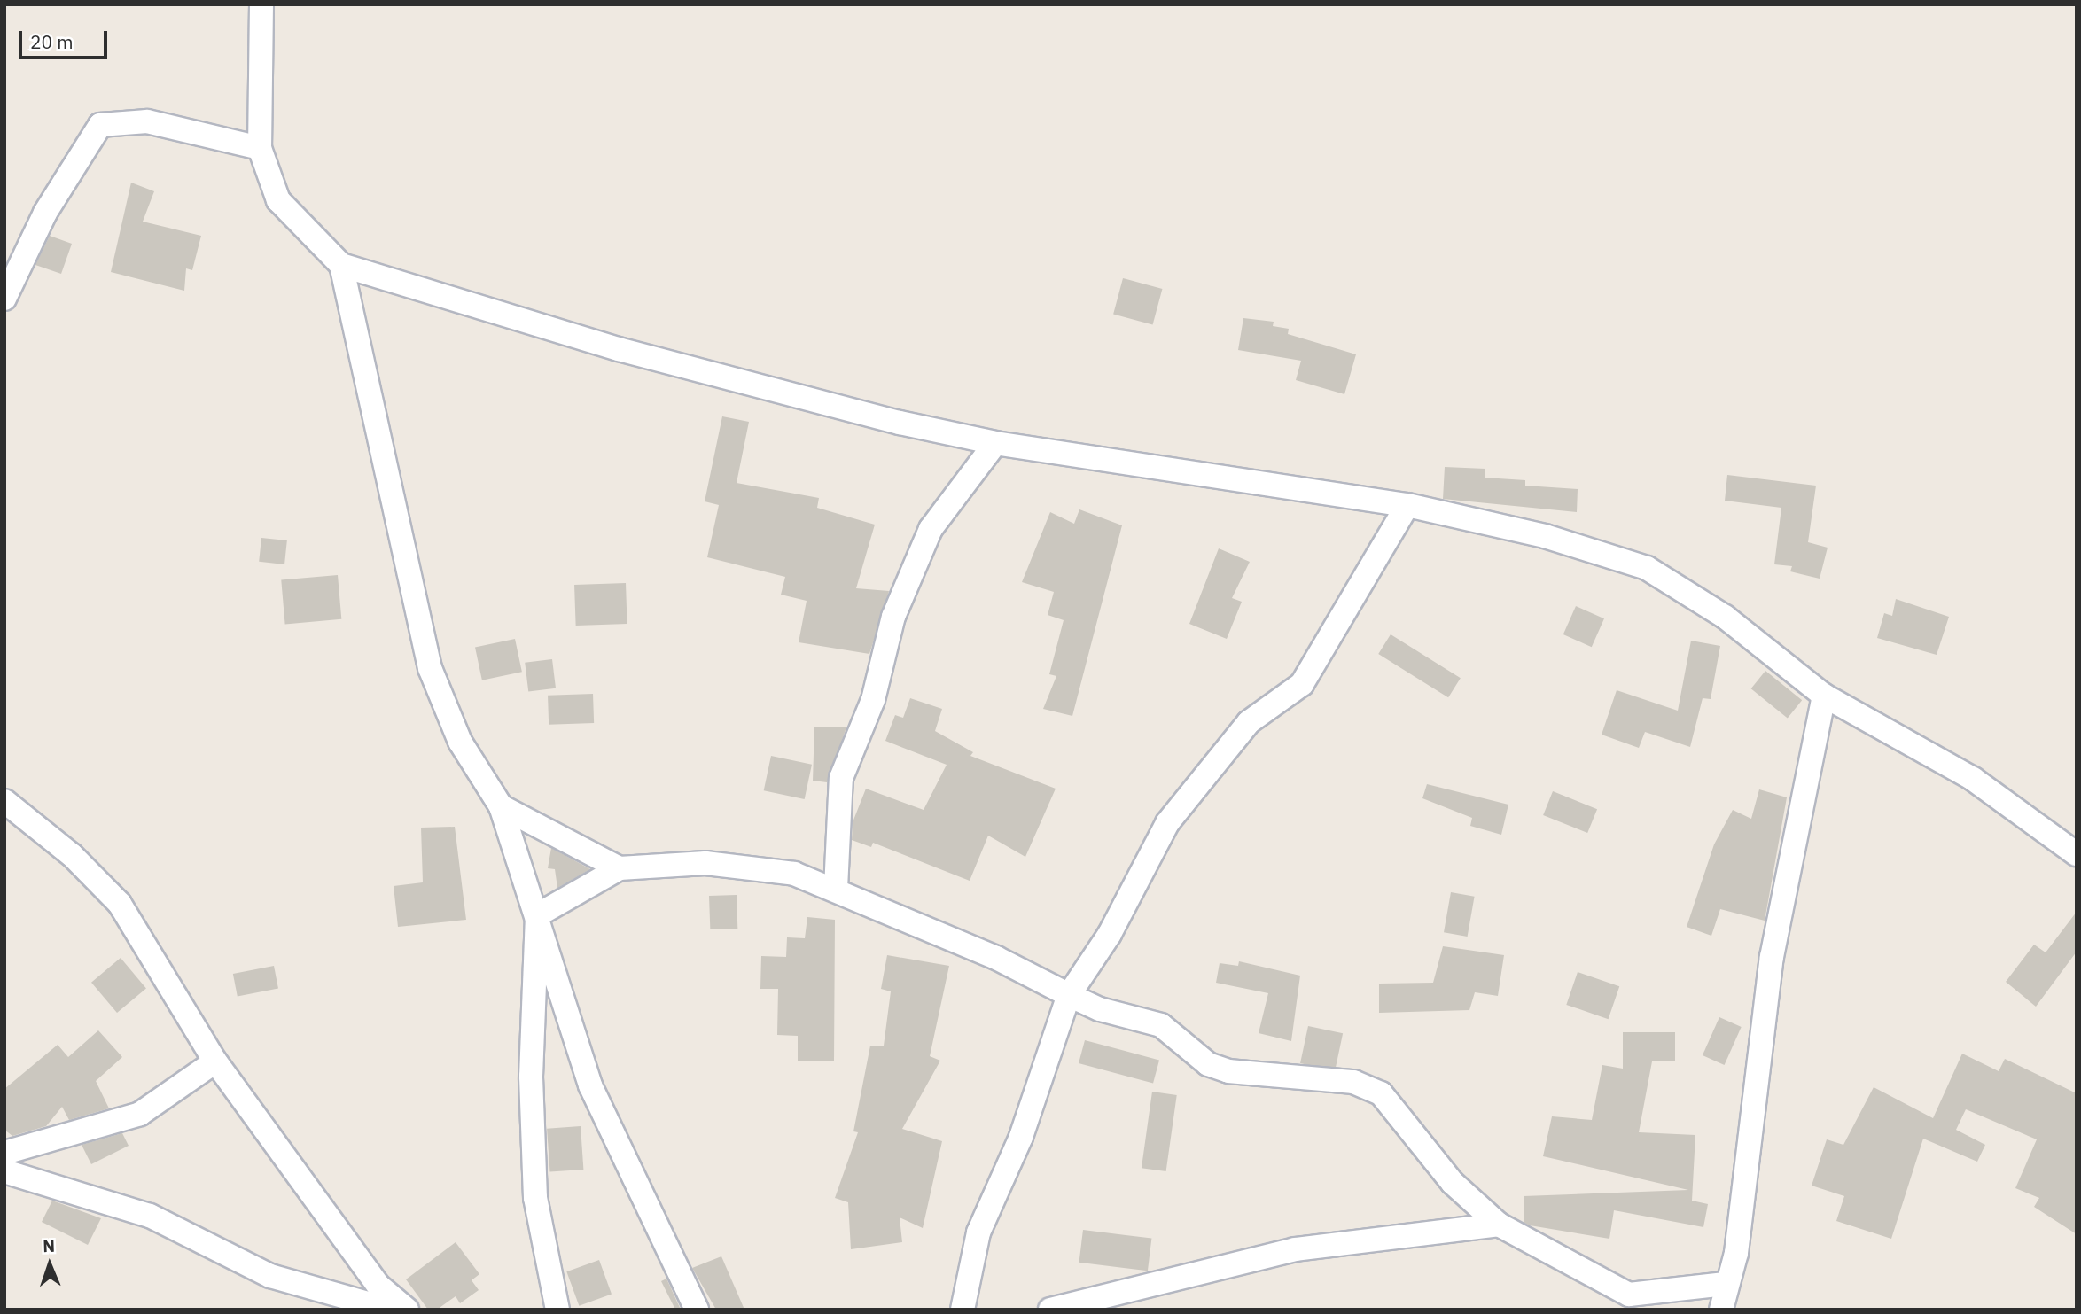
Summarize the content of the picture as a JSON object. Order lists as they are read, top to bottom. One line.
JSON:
{"scale_bar":"20 m","north":"top"}
